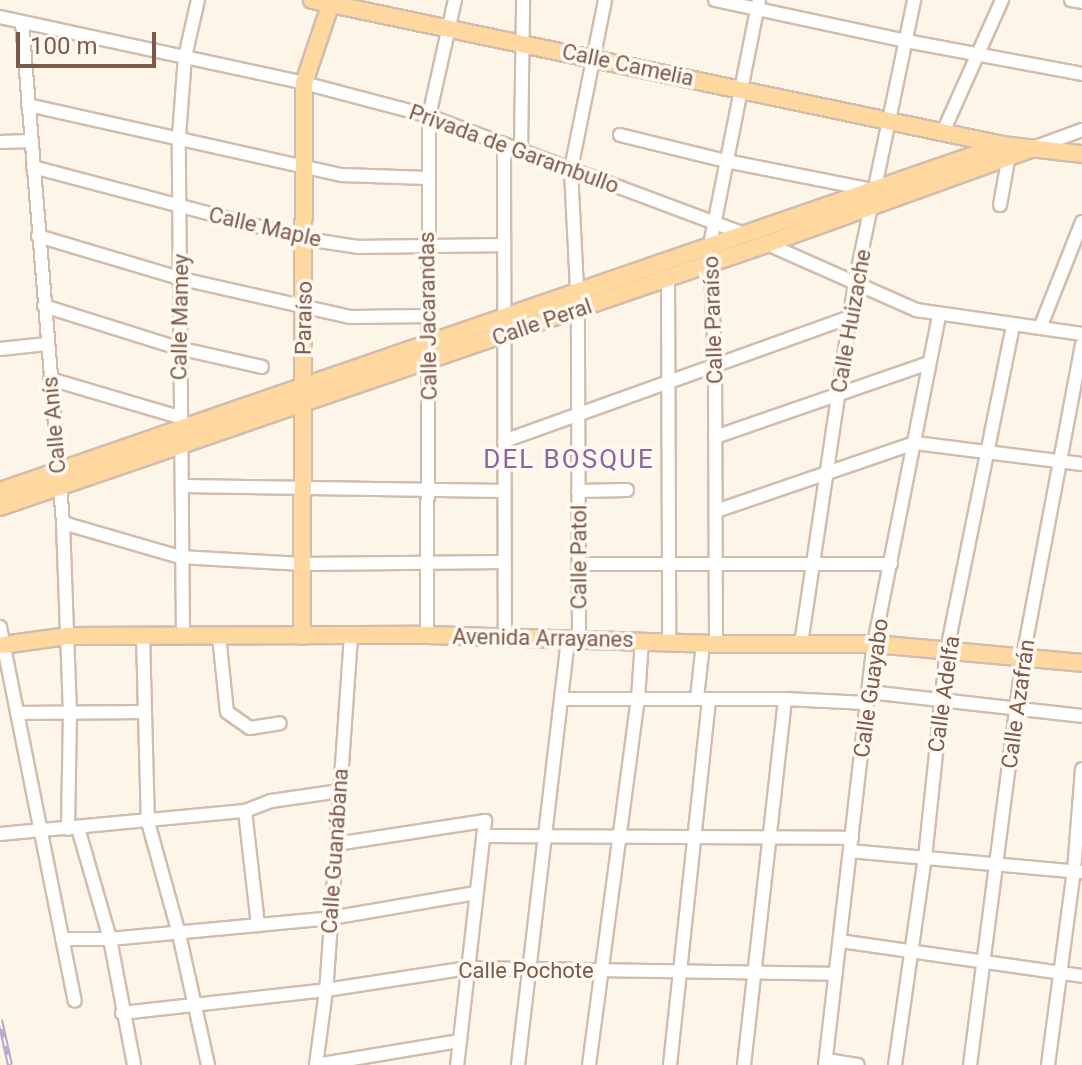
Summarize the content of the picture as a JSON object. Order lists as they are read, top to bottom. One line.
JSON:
{"streets":{"main road":["Calle Camelia","Paraíso","Calle Peral","Avenida Arrayanes"],"street":["Privada de Garambullo","Calle Maple","Calle Jacarandas","Calle Mamey","Calle Paraíso","Calle Huizache","Calle Anís","Calle Patol","Calle Guayabo","Calle Adelfa","Calle Azafrán","Calle Guanábana","Calle Pochote"]},"crossings":[["Calle Camelia","Calle Jacarandas"],["Calle Camelia","Paraíso"],["Calle Camelia","Calle Paraíso"],["Calle Camelia","Calle Huizache"],["Calle Camelia","Calle Peral"],["Calle Camelia","Calle Patol"],["Privada de Garambullo","Calle Jacarandas"],["Privada de Garambullo","Calle Mamey"],["Privada de Garambullo","Paraíso"],["Privada de Garambullo","Calle Paraíso"],["Privada de Garambullo","Calle Huizache"],["Privada de Garambullo","Calle Peral"],["Privada de Garambullo","Calle Anís"],["Privada de Garambullo","Calle Patol"],["Privada de Garambullo","Calle Guayabo"],["Privada de Garambullo","Calle Adelfa"],["Calle Maple","Calle Jacarandas"],["Calle Maple","Calle Mamey"],["Calle Maple","Paraíso"],["Calle Maple","Calle Anís"],["Calle Jacarandas","Calle Peral"],["Calle Jacarandas","Avenida Arrayanes"],["Calle Mamey","Calle Peral"],["Calle Mamey","Avenida Arrayanes"],["Paraíso","Calle Peral"],["Paraíso","Avenida Arrayanes"],["Calle Paraíso","Calle Peral"],["Calle Paraíso","Avenida Arrayanes"],["Calle Paraíso","Calle Pochote"],["Calle Huizache","Calle Peral"],["Calle Huizache","Avenida Arrayanes"],["Calle Peral","Calle Anís"],["Calle Peral","Calle Patol"],["Calle Anís","Avenida Arrayanes"],["Calle Anís","Calle Pochote"],["Calle Patol","Avenida Arrayanes"],["Calle Patol","Calle Pochote"],["Avenida Arrayanes","Calle Guayabo"],["Avenida Arrayanes","Calle Adelfa"],["Avenida Arrayanes","Calle Azafrán"],["Avenida Arrayanes","Calle Guanábana"],["Calle Guayabo","Calle Pochote"],["Calle Guanábana","Calle Pochote"]],"districts":["DEL BOSQUE"],"scale_bar":"100 m"}
